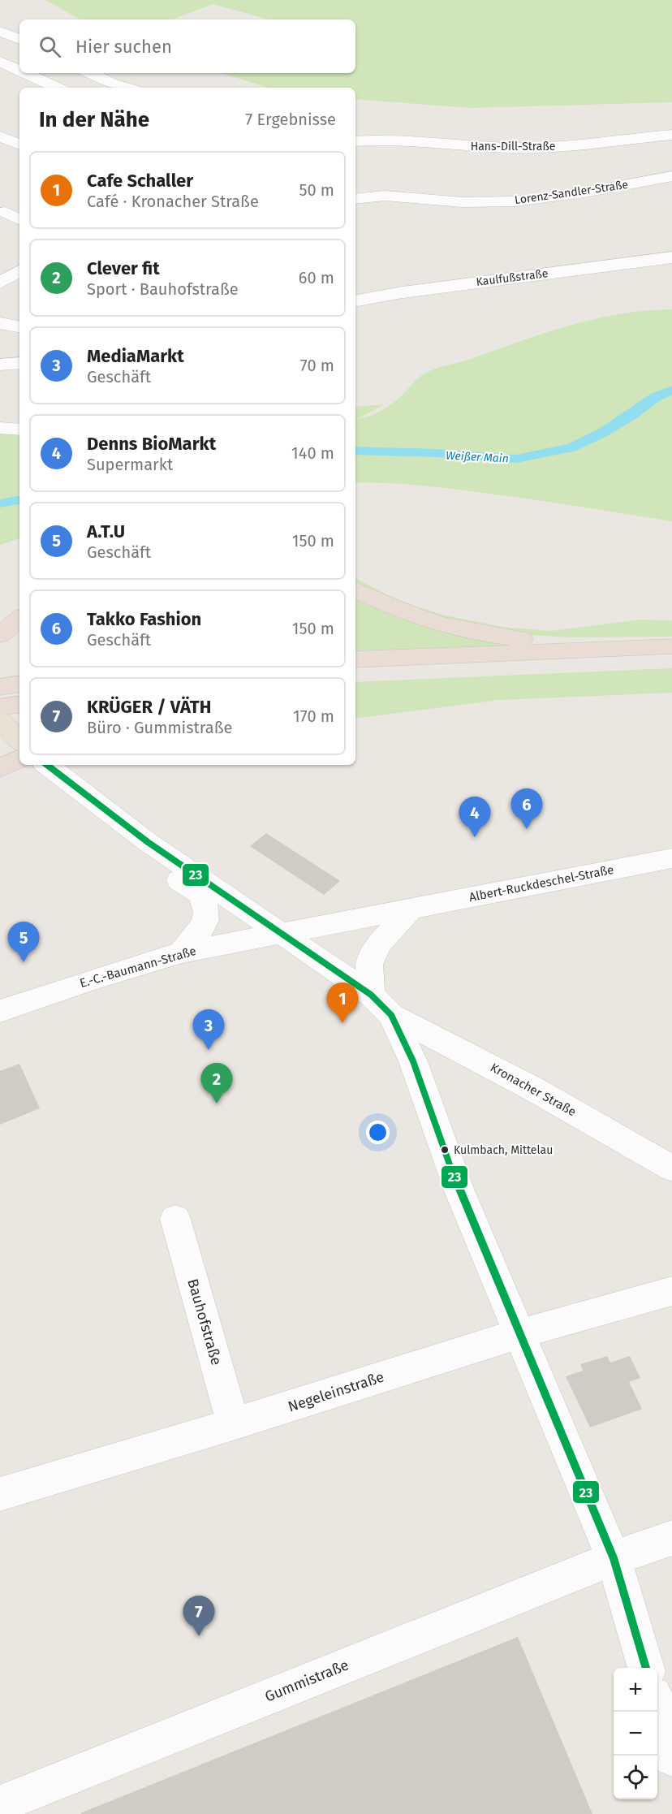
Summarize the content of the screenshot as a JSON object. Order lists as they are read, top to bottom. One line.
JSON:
{"streets":{"street":["Hans-Dill-Straße","Lorenz-Sandler-Straße","Kaulfußstraße","Albert-Ruckdeschel-Straße","E.-C.-Baumann-Straße","Kronacher Straße","Bauhofstraße","Negeleinstraße","Gummistraße"]},"crossings":[["Albert-Ruckdeschel-Straße","E.-C.-Baumann-Straße"],["Albert-Ruckdeschel-Straße","Kronacher Straße"],["E.-C.-Baumann-Straße","Kronacher Straße"],["Bauhofstraße","Negeleinstraße"]],"water":["Weißer Main"],"places":["Kulmbach, Mittelau"],"lines":["transit line 23"],"page":{"search":"Hier suchen","heading":["In der Nähe","7 Ergebnisse"],"list":[{"mark":"1","name":"Cafe Schaller","note":"Café · Kronacher Straße","value":"50 m"},{"mark":"2","name":"Clever fit","note":"Sport · Bauhofstraße","value":"60 m"},{"mark":"3","name":"MediaMarkt","note":"Geschäft","value":"70 m"},{"mark":"4","name":"Denns BioMarkt","note":"Supermarkt","value":"140 m"},{"mark":"5","name":"A.T.U","note":"Geschäft","value":"150 m"},{"mark":"6","name":"Takko Fashion","note":"Geschäft","value":"150 m"},{"mark":"7","name":"KRÜGER / VÄTH","note":"Büro · Gummistraße","value":"170 m"}],"pins":["6","4","5","1","3","2","7"],"map_buttons":["+","−"]}}
